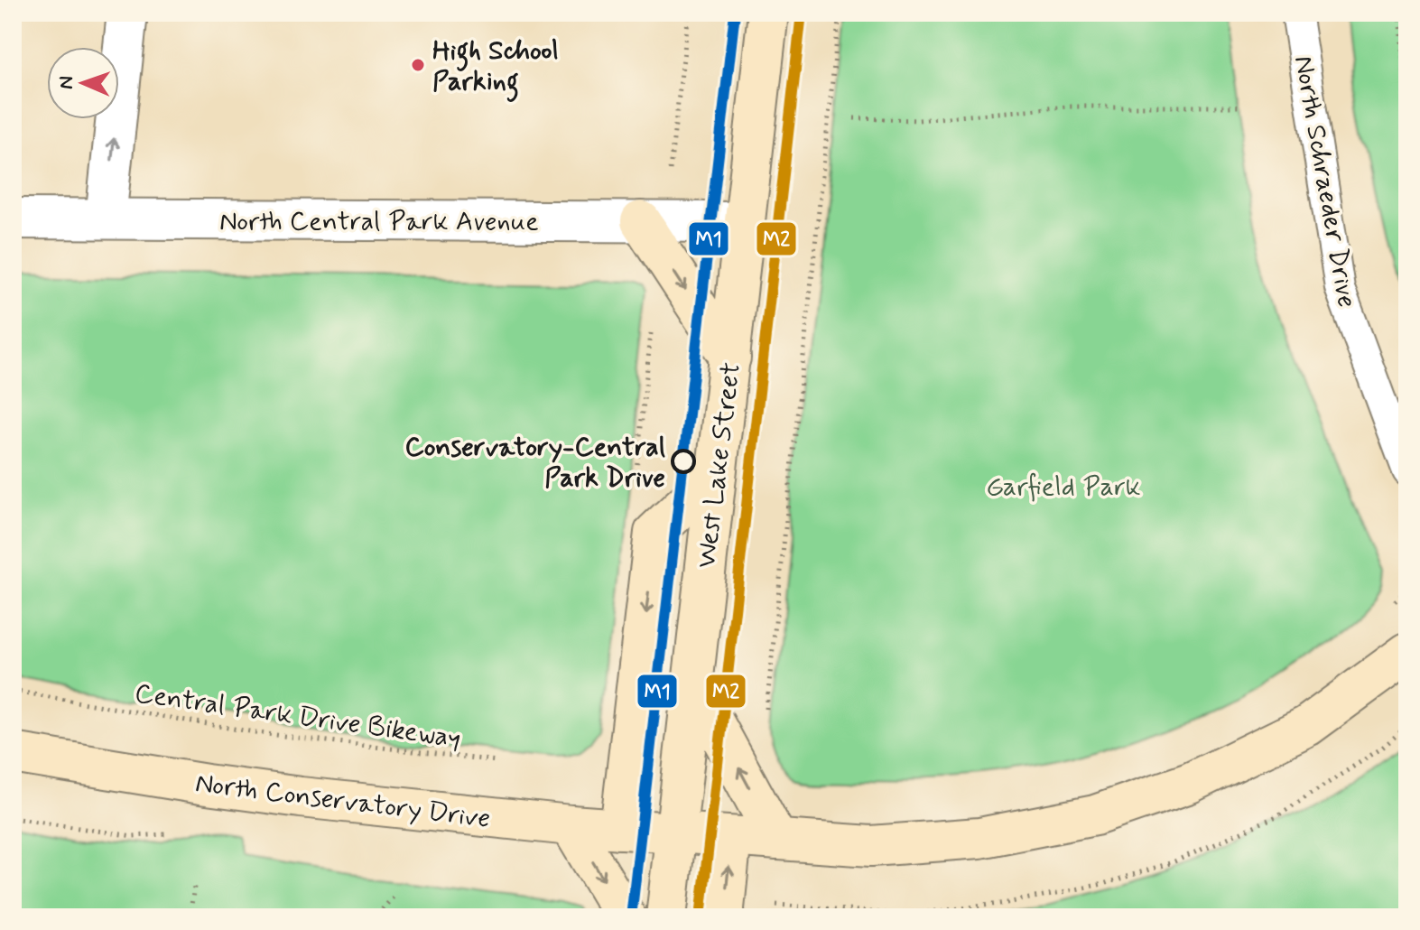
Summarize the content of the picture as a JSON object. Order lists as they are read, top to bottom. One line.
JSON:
{"streets":{"main road":["West Lake Street","North Conservatory Drive"],"street":["North Central Park Avenue"],"lane":["North Schraeder Drive"],"path":["Central Park Drive Bikeway"]},"crossings":[["North Central Park Avenue","West Lake Street"],["West Lake Street","North Conservatory Drive"]],"parks":["Garfield Park"],"places":["High School Parking","Conservatory-Central Park Drive"],"lines":["transit line M1","transit line M2"],"north":"left"}
